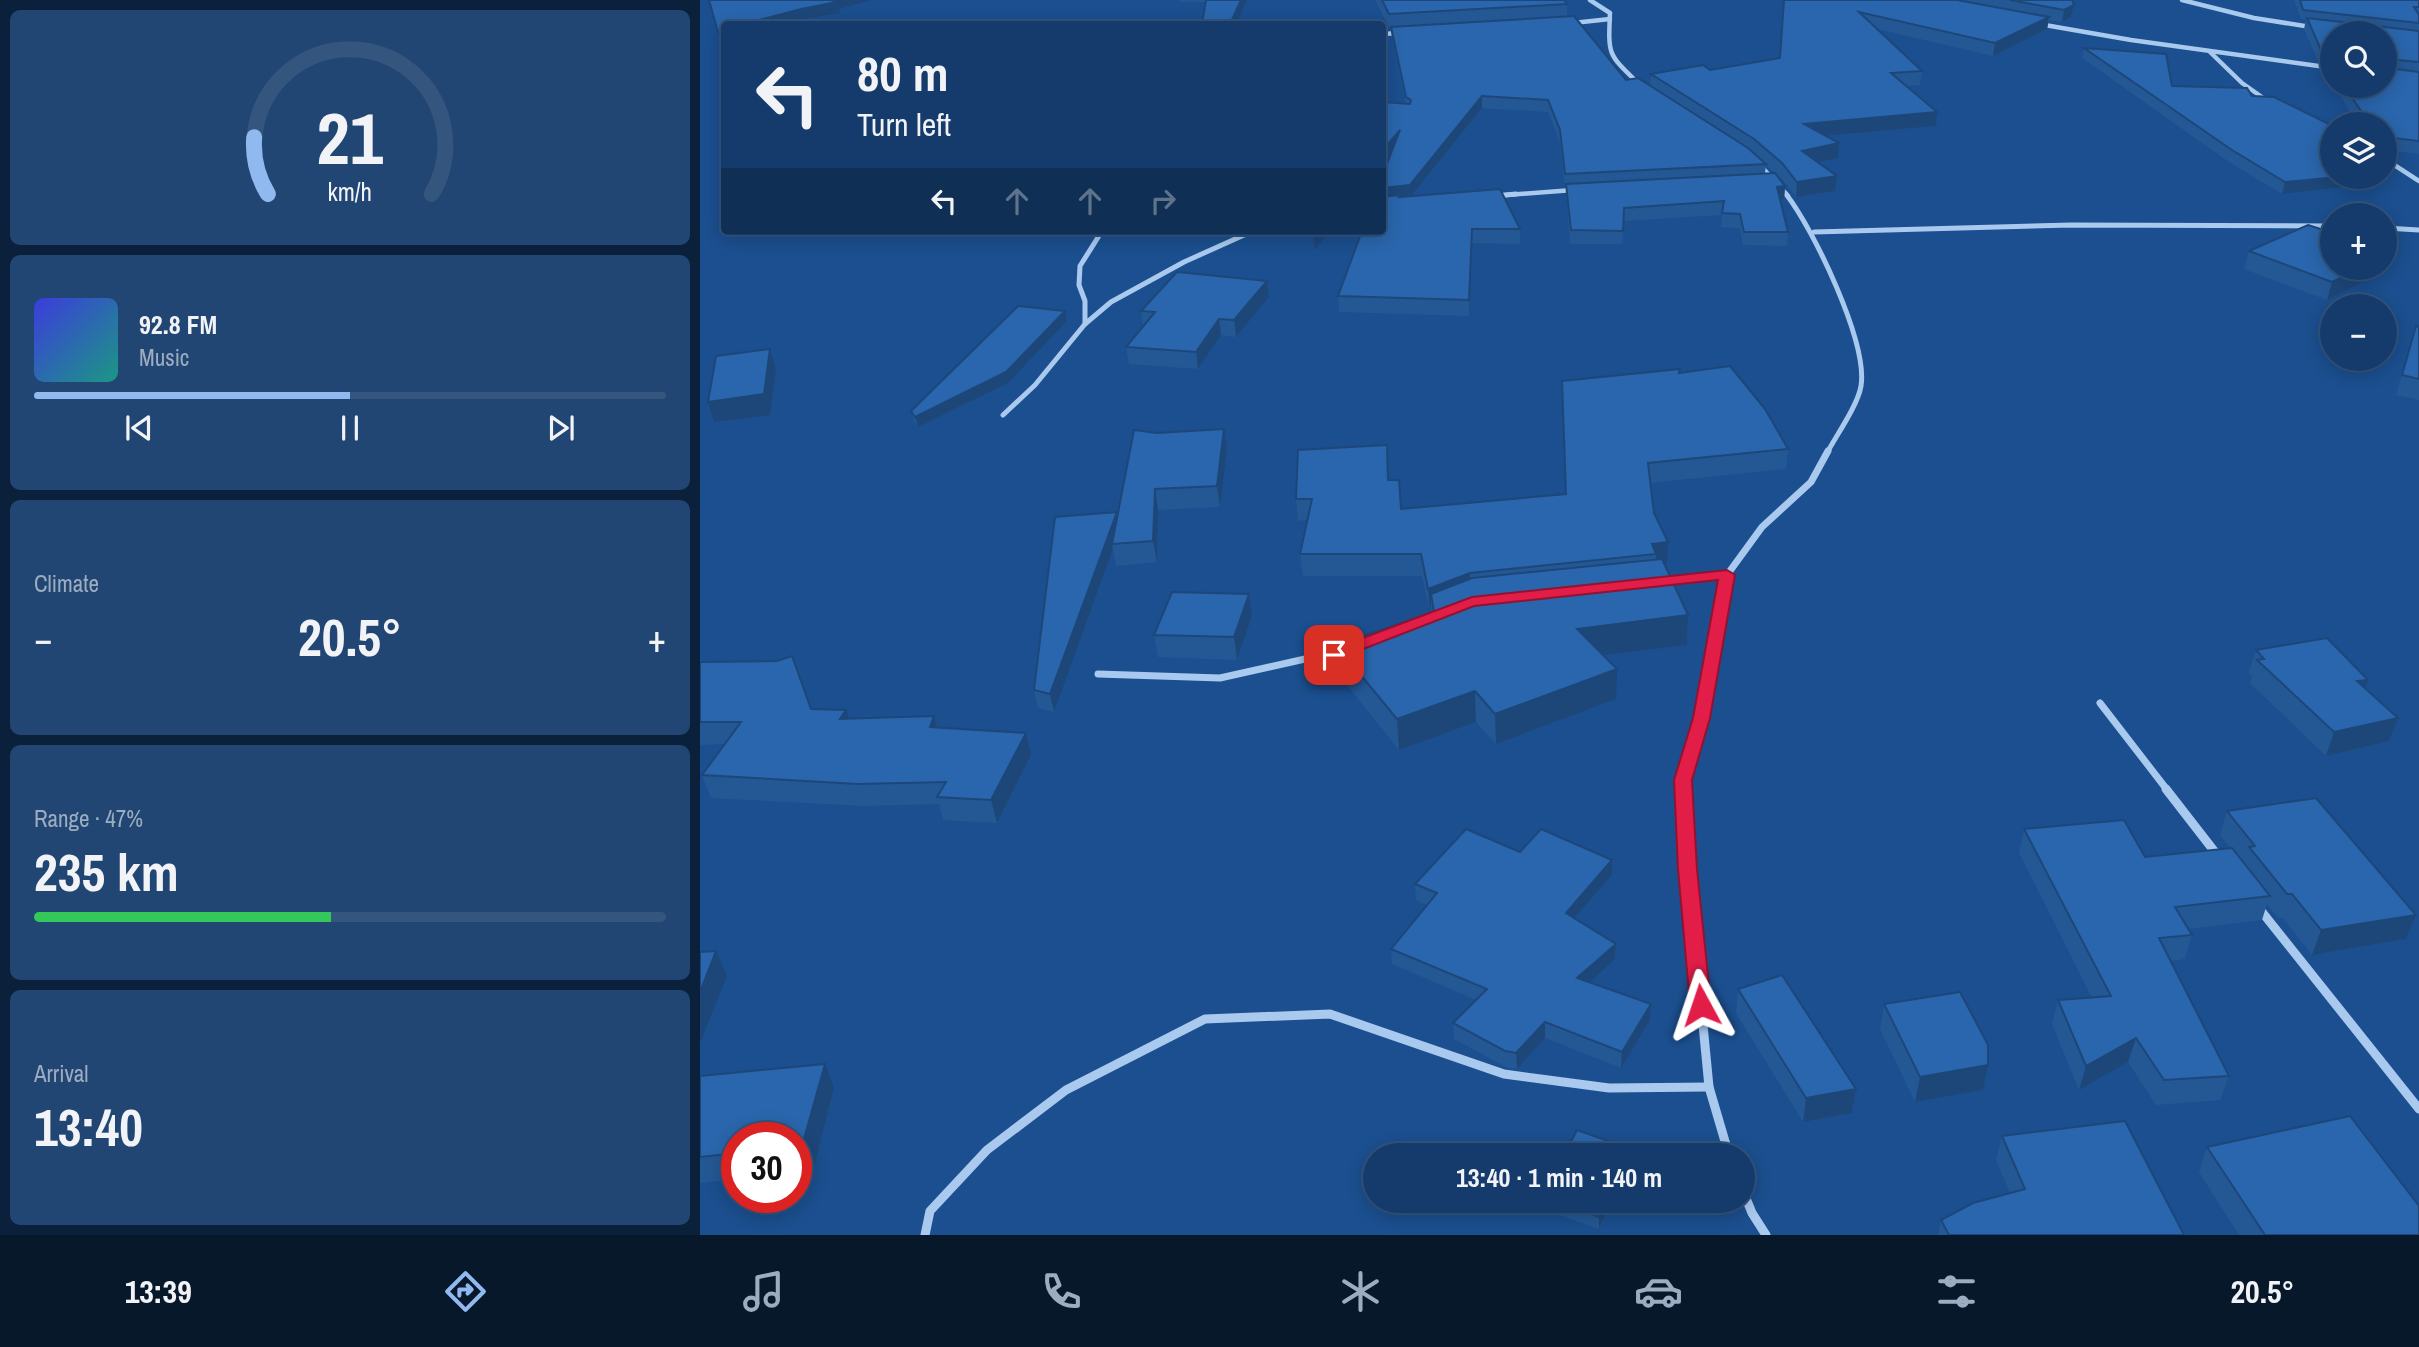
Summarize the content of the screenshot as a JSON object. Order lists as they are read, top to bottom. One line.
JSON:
{"page":{"map_buttons":["+","−"],"turn":["80 m","Turn left"],"song":["92.8 FM","Music"],"tile":["Climate",["Range · 47%","235 km"],["Arrival","13:40"]],"heat":["−","20.5°","+"],"limit":"30","trip":"13:40 · 1 min · 140 m","tabs":["13:39","20.5°"],"gauge":["21","km/h"]}}
